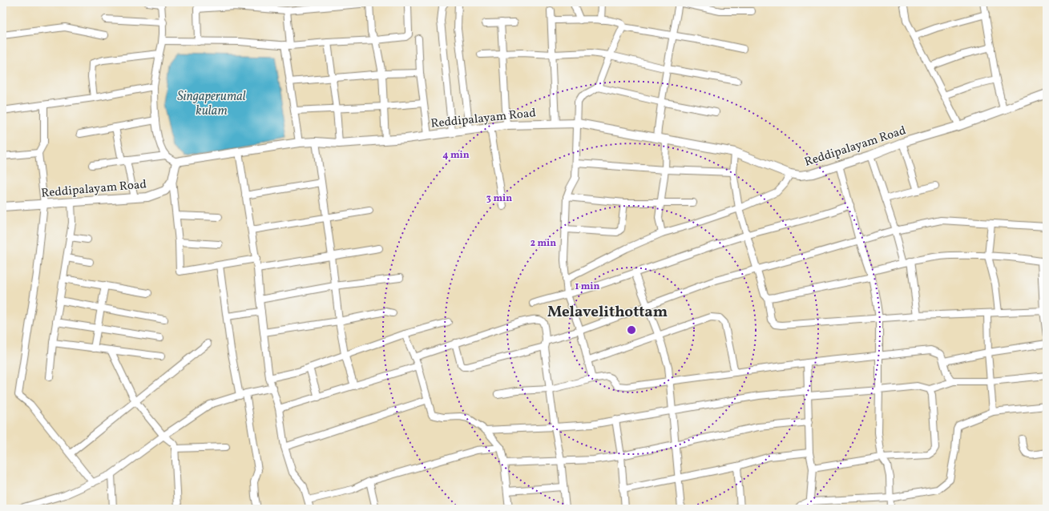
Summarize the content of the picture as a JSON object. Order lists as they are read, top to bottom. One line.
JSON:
{"streets":{"main road":["Reddipalayam Road"]},"districts":["Melavelithottam"],"water":["Singaperumal kulam"],"rings":["4 min","3 min","2 min","1 min"]}
